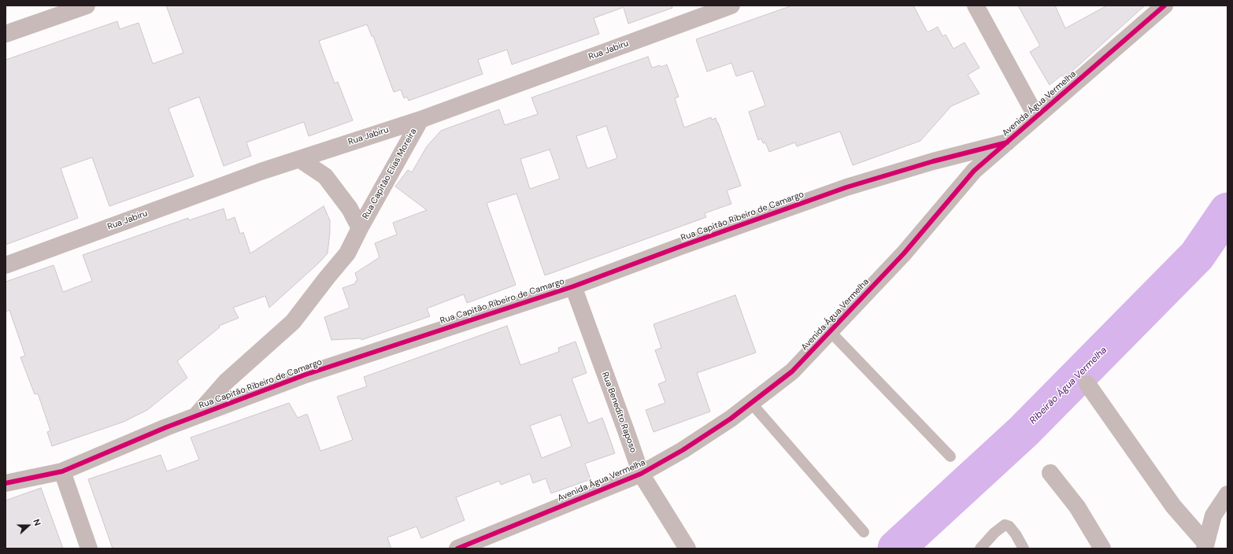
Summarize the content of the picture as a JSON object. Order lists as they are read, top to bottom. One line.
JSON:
{"streets":{"street":["Rua Jabiru","Avenida Água Vermelha","Rua Capitão Elias Moreira","Rua Capitão Ribeiro de Camargo","Rua Benedito Raposo"]},"crossings":[["Rua Jabiru","Rua Capitão Elias Moreira"],["Avenida Água Vermelha","Rua Capitão Ribeiro de Camargo"],["Avenida Água Vermelha","Rua Benedito Raposo"],["Rua Capitão Elias Moreira","Rua Capitão Ribeiro de Camargo"],["Rua Capitão Ribeiro de Camargo","Rua Benedito Raposo"]],"water":["Ribeirão Água Vermelha"],"north":"right"}
